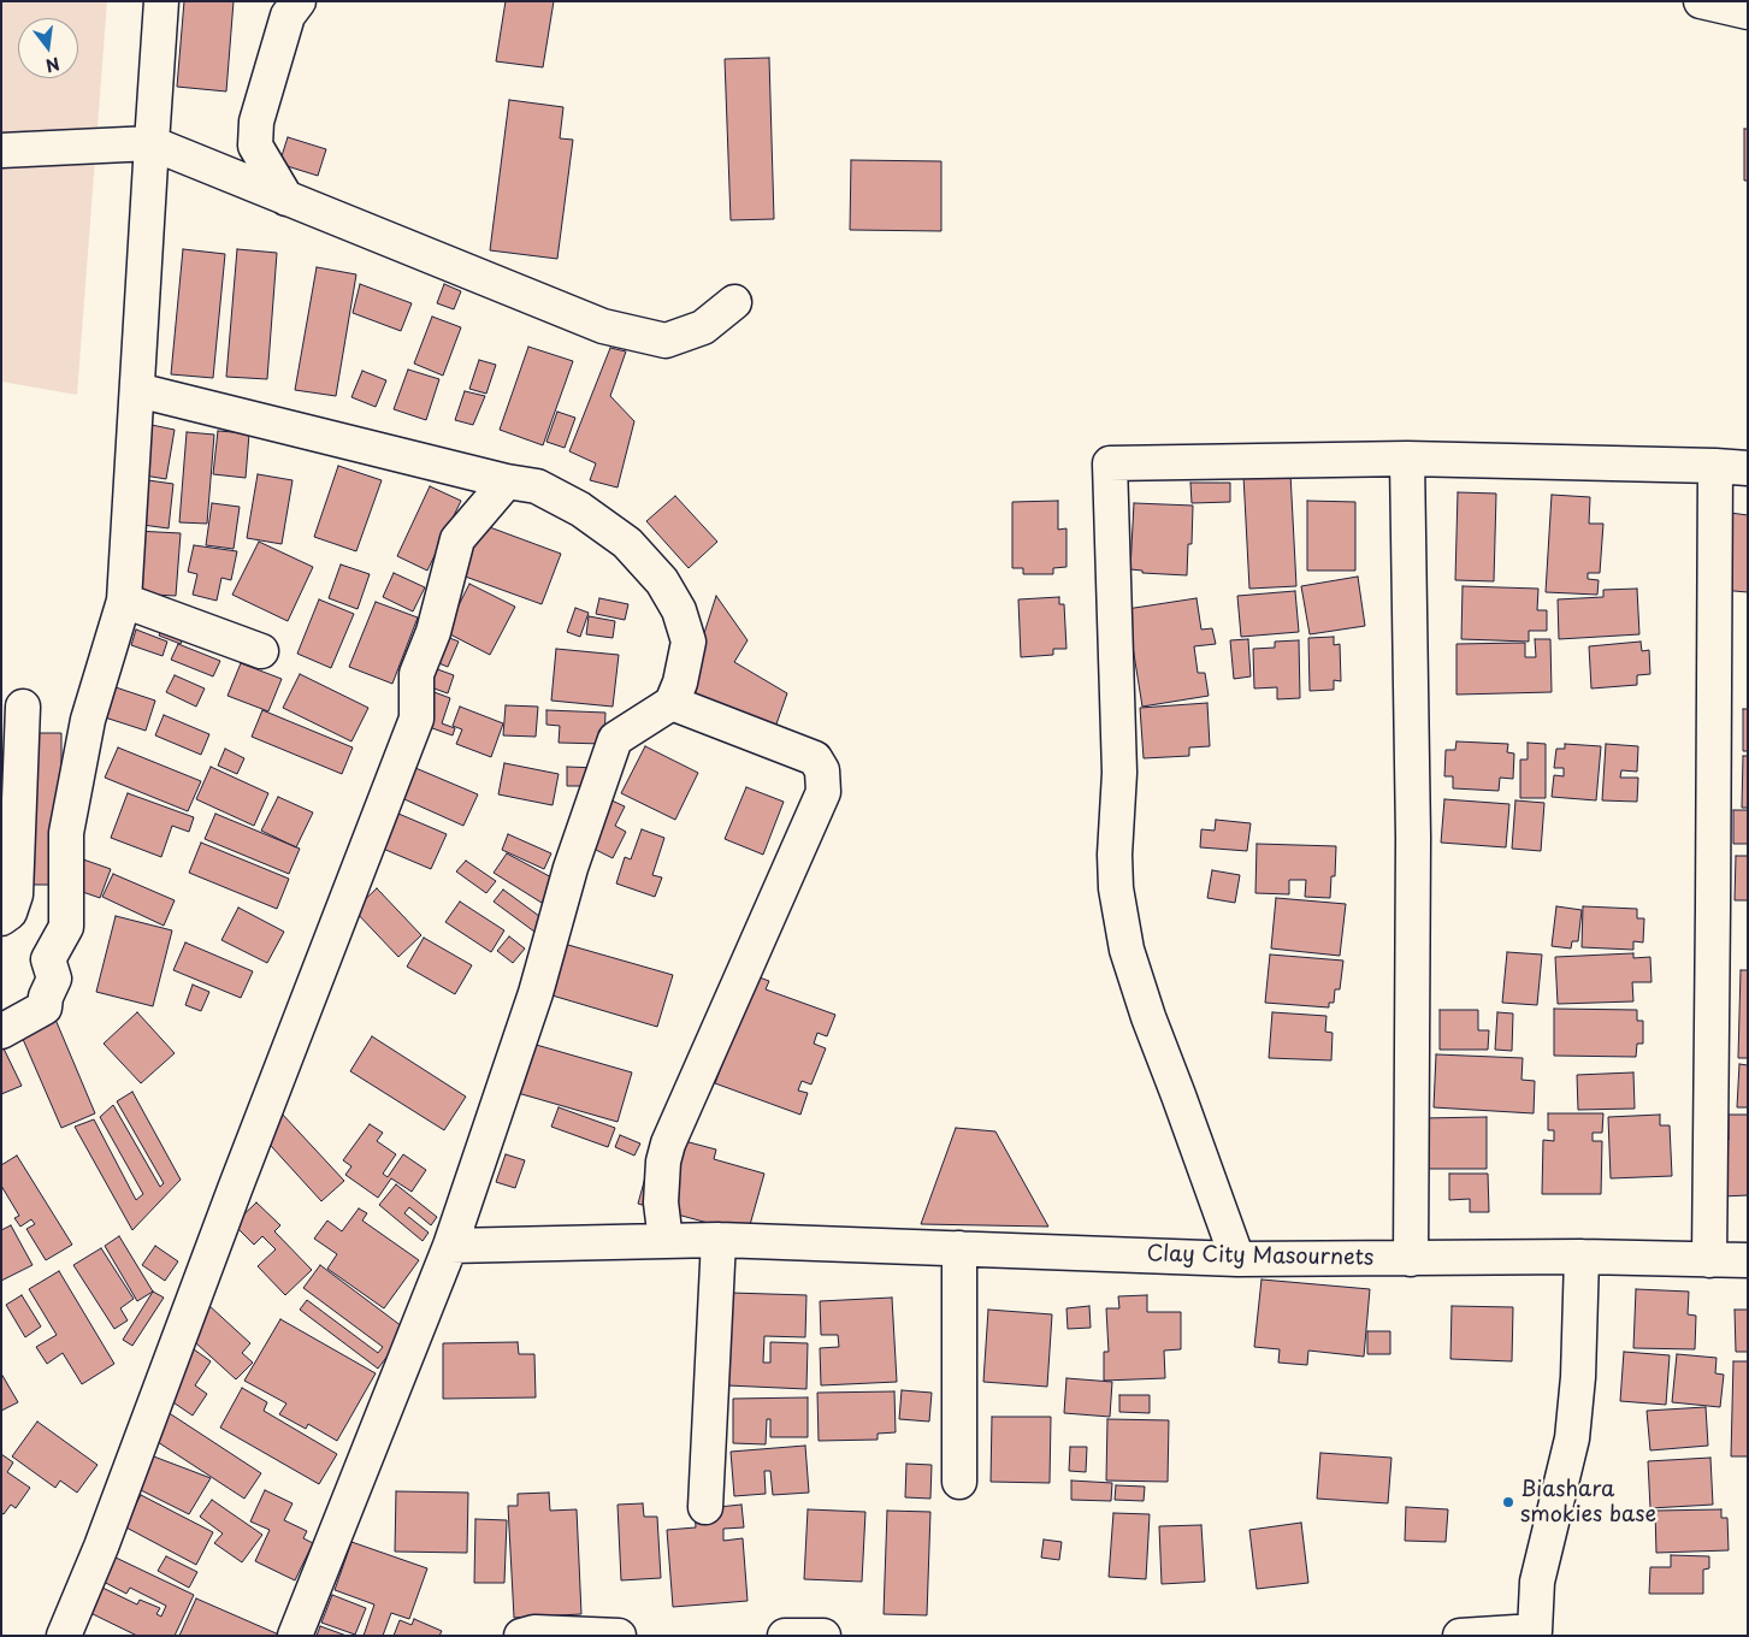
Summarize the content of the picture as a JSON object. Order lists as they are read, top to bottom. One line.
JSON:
{"streets":{"street":["Clay City Masournets"]},"places":["Biashara smokies base"],"north":"bottom"}
